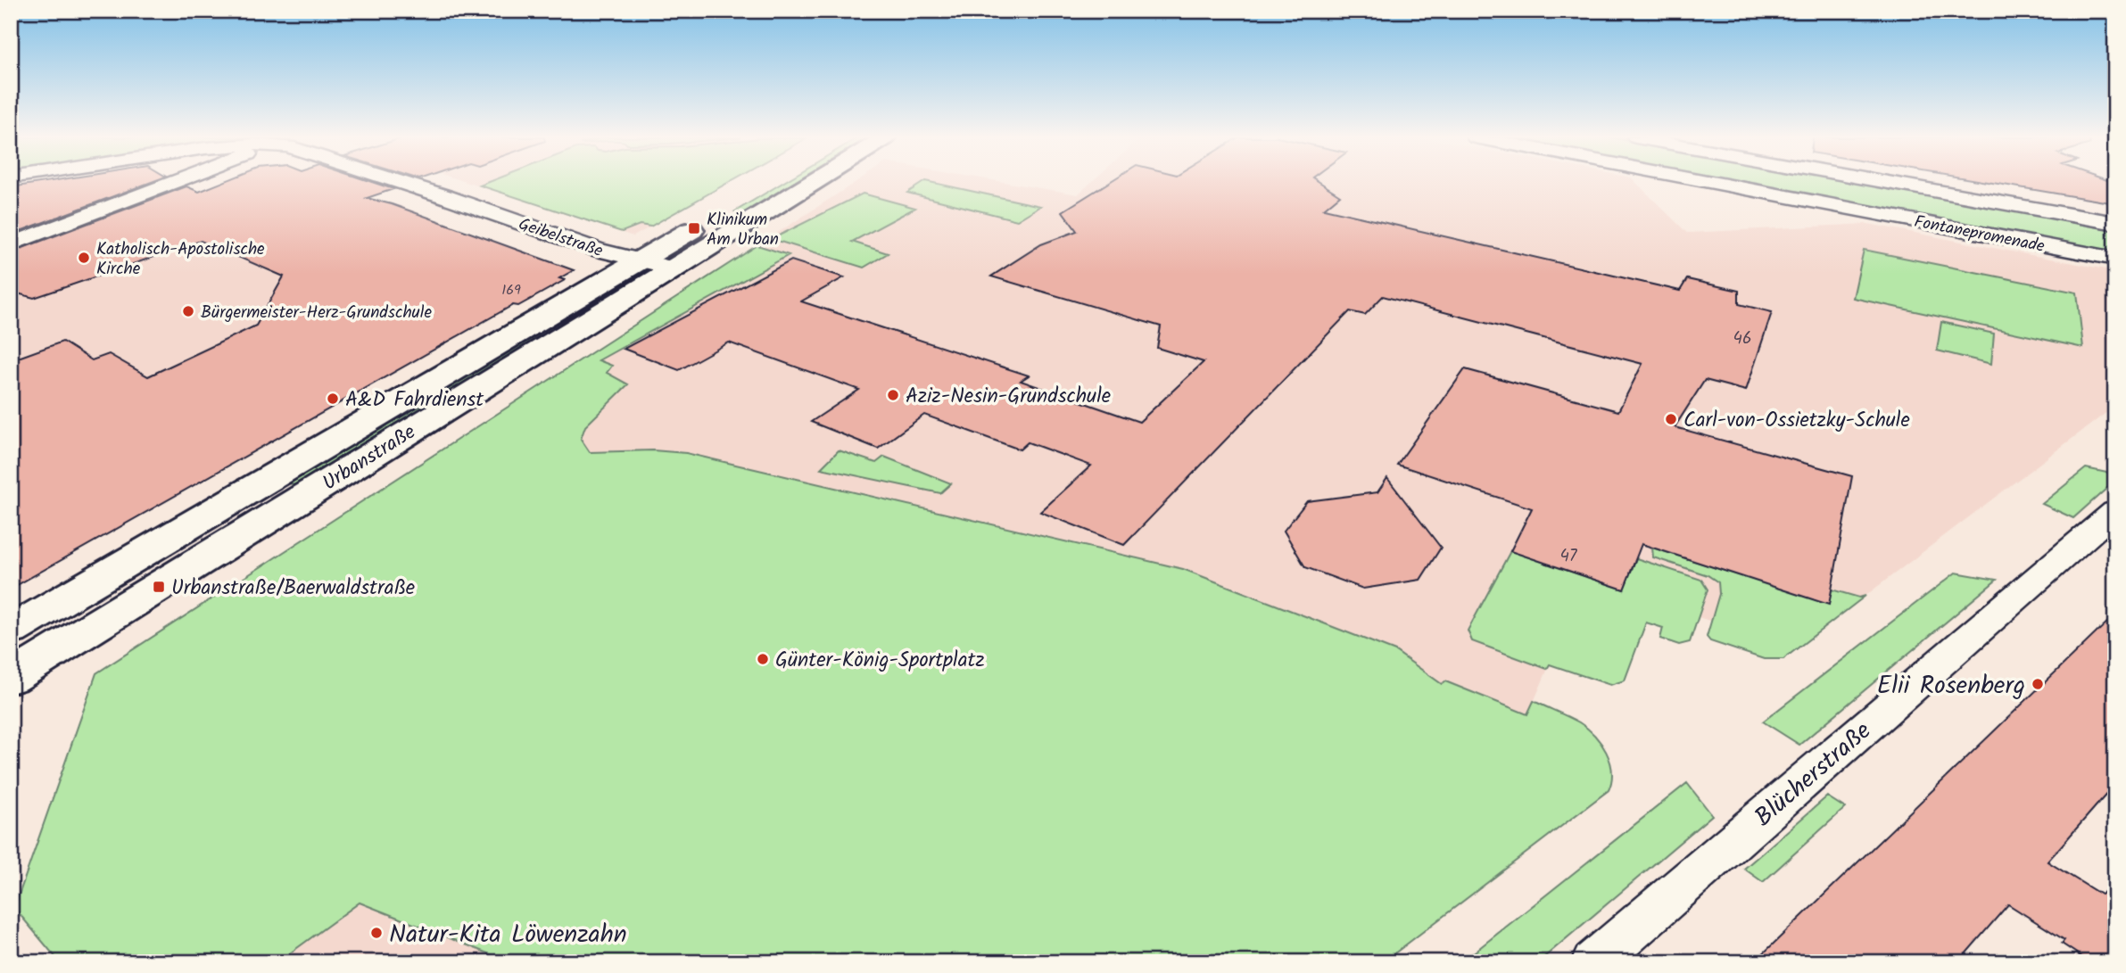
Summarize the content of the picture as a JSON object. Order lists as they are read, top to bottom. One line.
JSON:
{"streets":{"main road":["Urbanstraße"],"street":["Fontanepromenade","Geibelstraße","Blücherstraße"]},"crossings":[["Geibelstraße","Urbanstraße"]],"places":{"transit":["Klinikum Am Urban","Urbanstraße/Baerwaldstraße"],"other":["Katholisch-Apostolische Kirche","Bürgermeister-Herz-Grundschule","Aziz-Nesin-Grundschule","A&D Fahrdienst","Carl-von-Ossietzky-Schule","Günter-König-Sportplatz","Elii Rosenberg","Natur-Kita Löwenzahn"]},"house_numbers":["169","46","47"]}
